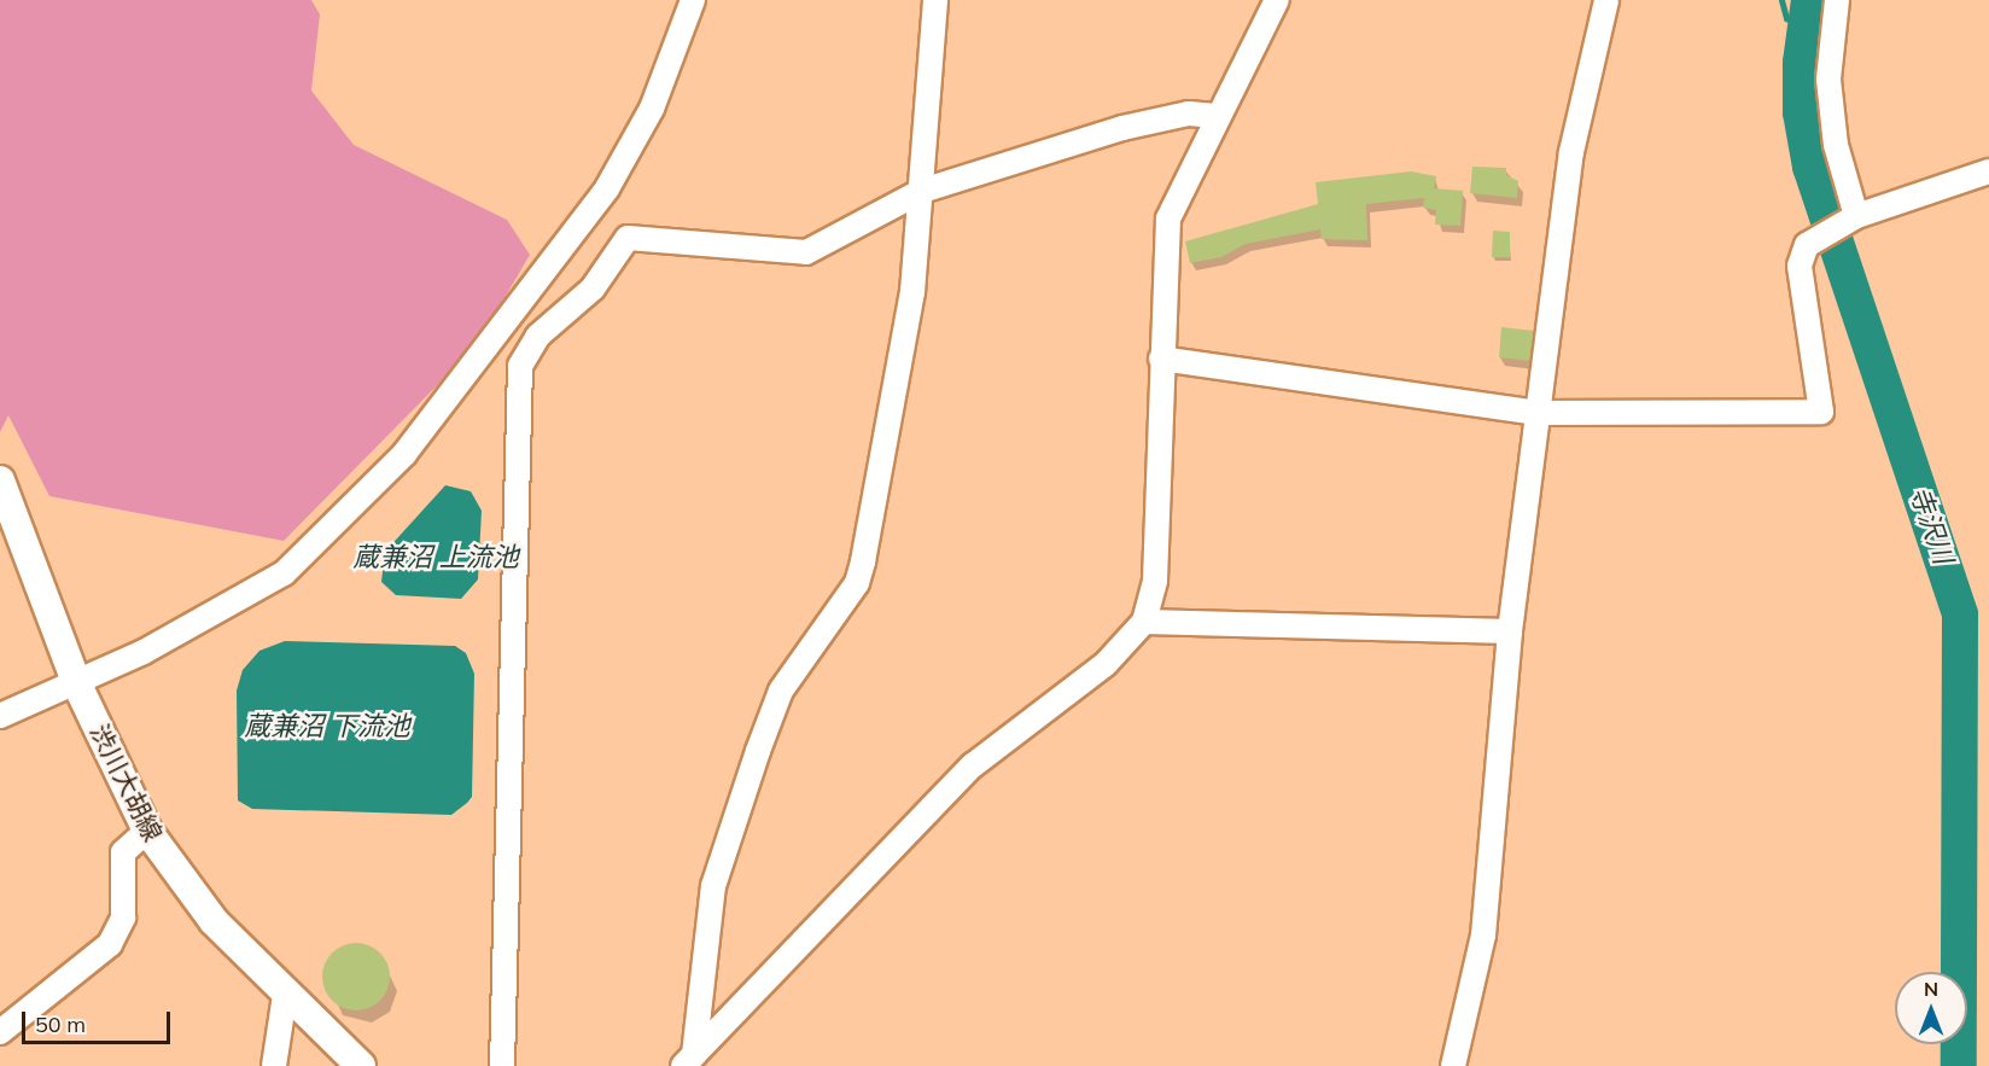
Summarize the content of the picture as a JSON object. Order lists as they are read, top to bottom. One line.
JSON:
{"streets":{"main road":["渋川大胡線"]},"water":["寺沢川","蔵兼沼 上流池","蔵兼沼 下流池"],"scale_bar":"50 m","north":"top"}
